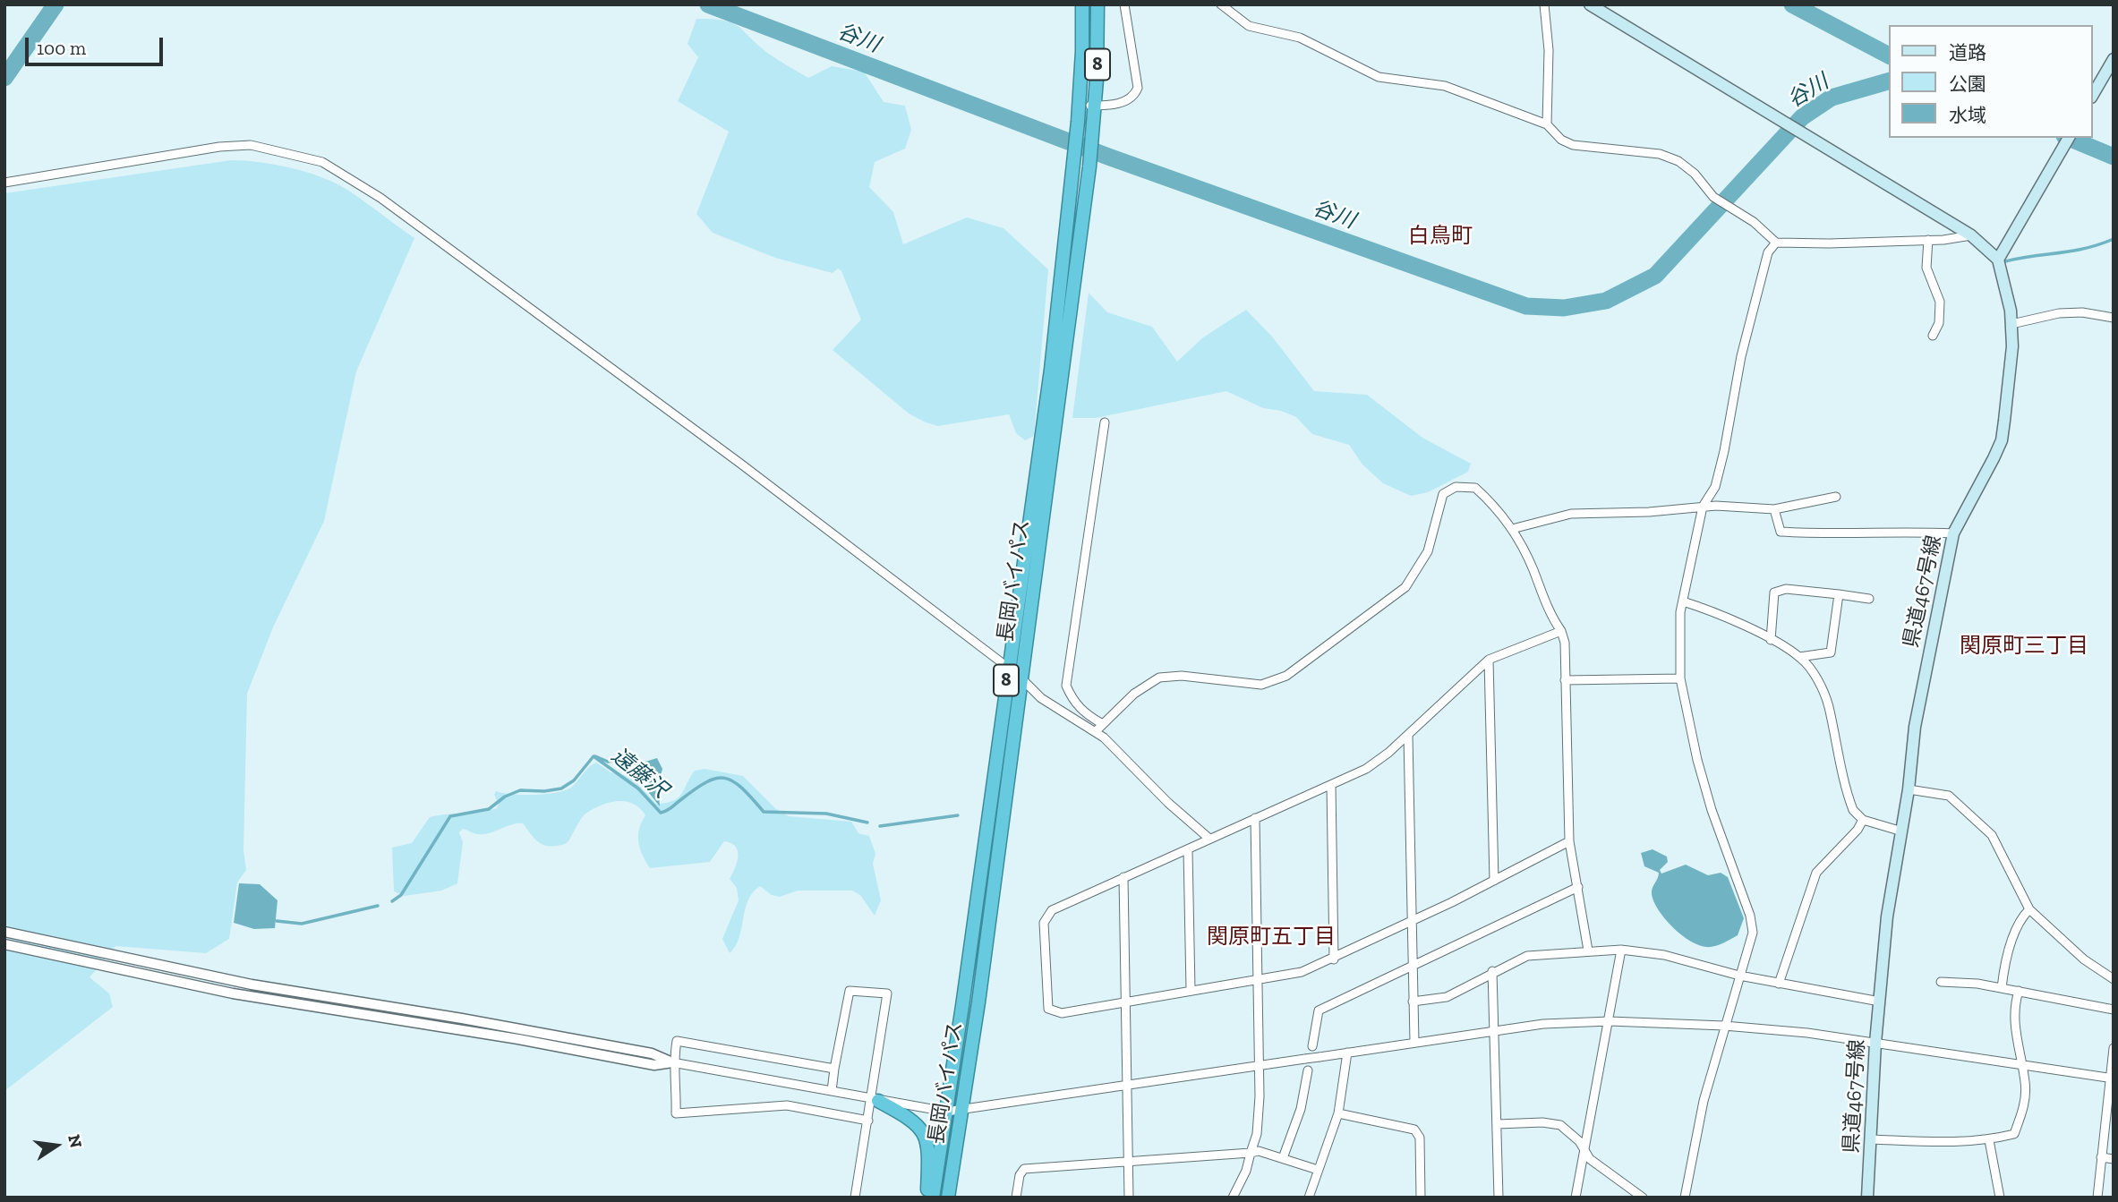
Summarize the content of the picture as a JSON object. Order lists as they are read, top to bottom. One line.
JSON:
{"streets":{"highway":["8","長岡バイパス"],"main road":["県道467号線"]},"districts":["白鳥町","関原町三丁目","関原町五丁目"],"water":["谷川","遠藤沢"],"legend":["道路","公園","水域"],"scale_bar":"100 m","north":"right"}
